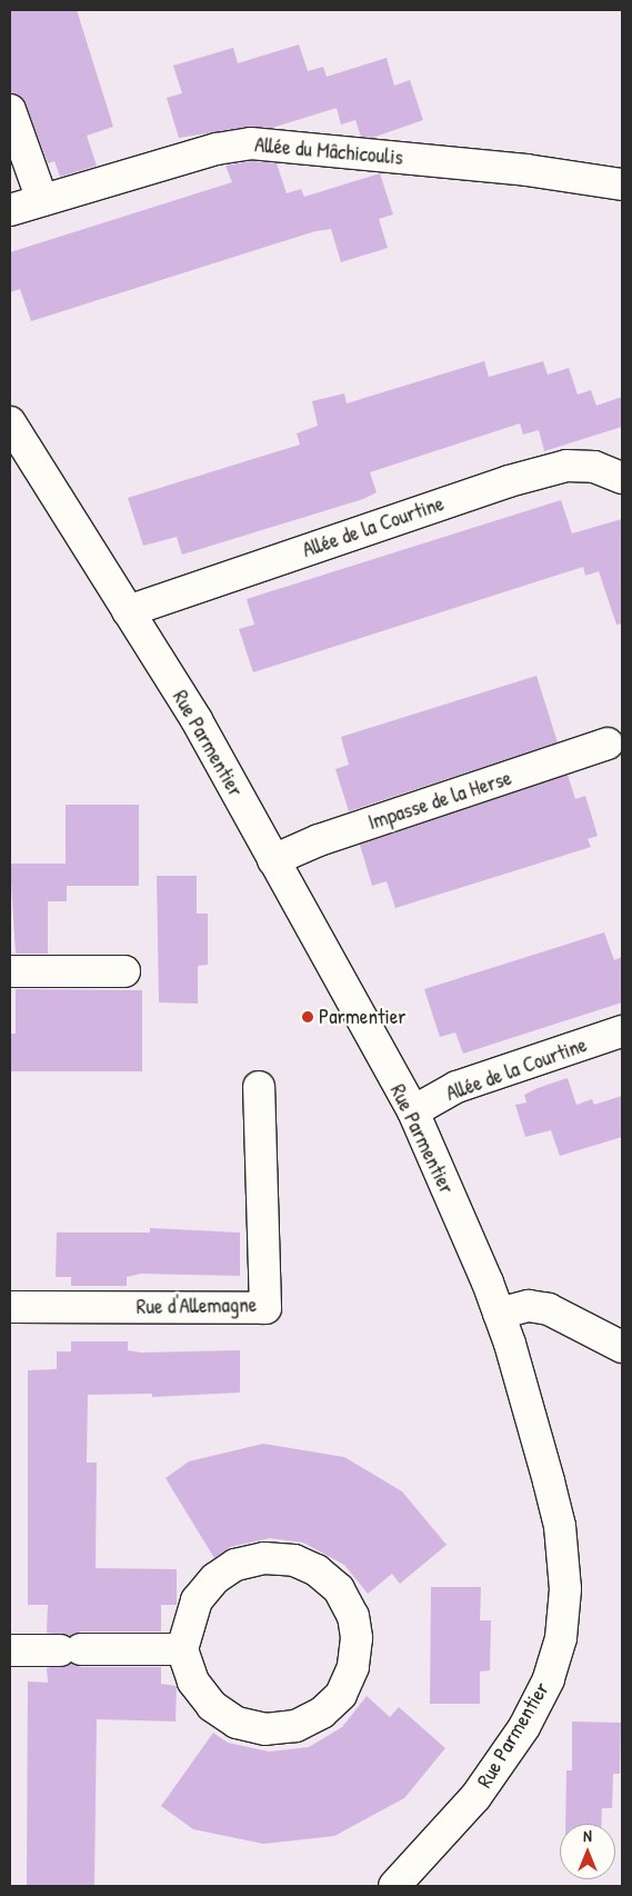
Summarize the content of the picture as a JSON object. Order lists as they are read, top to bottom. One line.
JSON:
{"streets":{"street":["Allée du Mâchicoulis","Allée de la Courtine","Rue Parmentier","Impasse de la Herse","Rue d'Allemagne"]},"crossings":[["Allée de la Courtine","Rue Parmentier"],["Rue Parmentier","Impasse de la Herse"]],"places":["Parmentier"],"north":"top"}
